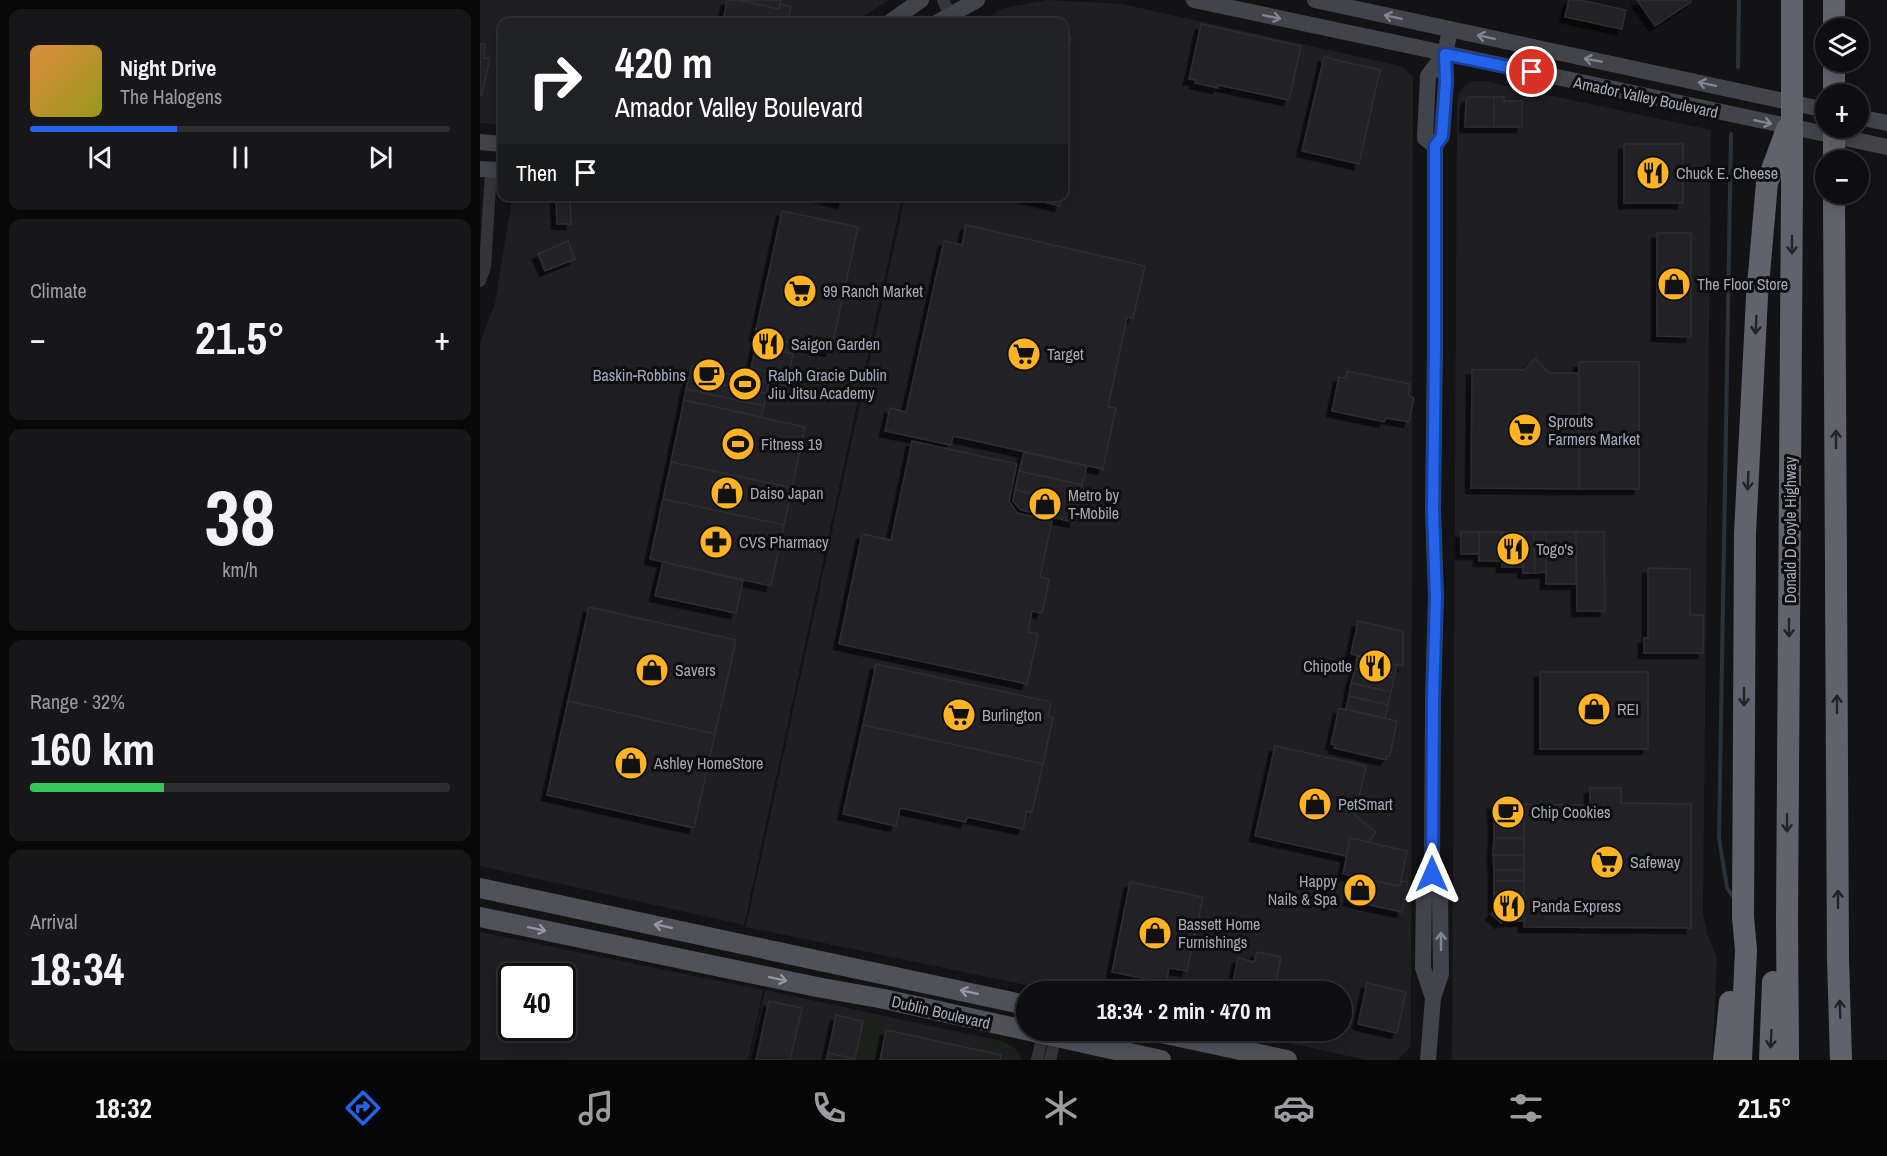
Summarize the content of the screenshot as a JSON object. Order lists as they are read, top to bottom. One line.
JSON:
{"streets":{"highway":["Donald D Doyle Highway"],"main road":["Dublin Boulevard"],"street":["Amador Valley Boulevard"]},"places":{"restaurant":["Chuck E. Cheese","Saigon Garden","Togo's","Chipotle","Panda Express"],"shop":["The Floor Store","Daiso Japan","Metro by T-Mobile","Savers","REI","Ashley HomeStore","PetSmart","Happy Nails & Spa","Bassett Home Furnishings"],"supermarket":["99 Ranch Market","Target","Sprouts Farmers Market","Burlington","Safeway"],"cafe":["Baskin-Robbins","Chip Cookies"],"sports":["Ralph Gracie Dublin Jiu Jitsu Academy","Fitness 19"],"pharmacy":["CVS Pharmacy"]},"page":{"map_buttons":["+","−"],"turn":["420 m","Amador Valley Boulevard"],"song":["Night Drive","The Halogens"],"then":"Then","tile":["Climate",["38","km/h"],["Range · 32%","160 km"],["Arrival","18:34"]],"heat":["−","21.5°","+"],"limit":"40","trip":"18:34 · 2 min · 470 m","tabs":["18:32","21.5°"]}}
